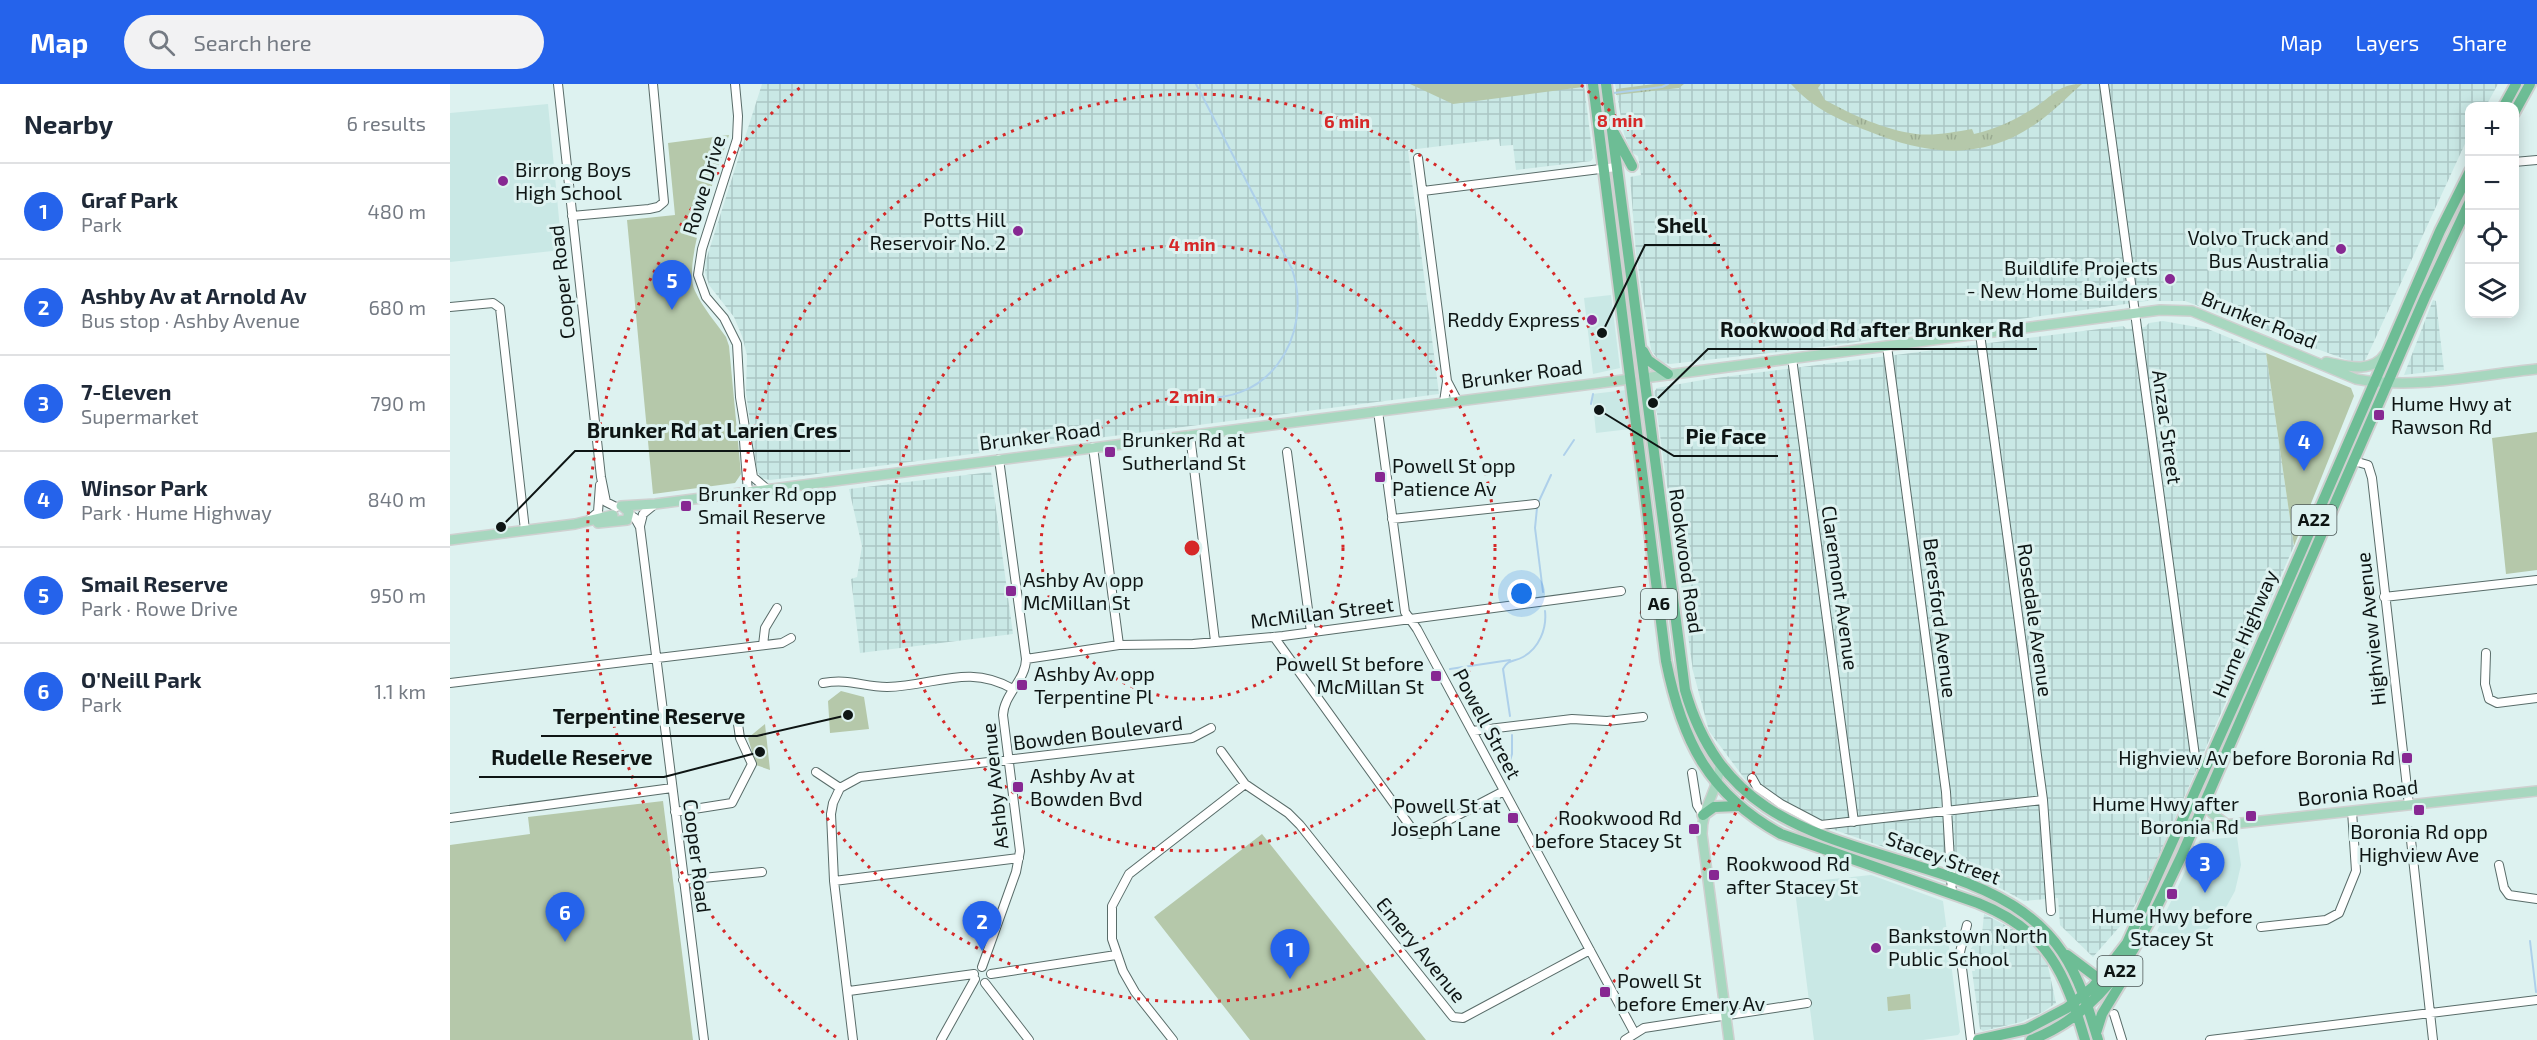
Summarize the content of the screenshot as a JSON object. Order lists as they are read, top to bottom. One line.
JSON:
{"streets":{"highway":["Brunker Road","A22","Rookwood Road","A6","Hume Highway","Stacey Street"],"main road":["Boronia Road"],"street":["Rowe Drive","Cooper Road","Anzac Street","Claremont Avenue","McMillan Street","Beresford Avenue","Rosedale Avenue","Highview Avenue","Powell Street","Bowden Boulevard","Ashby Avenue","Emery Avenue"]},"crossings":[["Rowe Drive","Brunker Road"],["Cooper Road","Brunker Road"],["Brunker Road","Anzac Street"],["Brunker Road","Rookwood Road"],["Brunker Road","Claremont Avenue"],["Brunker Road","Beresford Avenue"],["Brunker Road","Rosedale Avenue"],["Brunker Road","Hume Highway"],["Brunker Road","Powell Street"],["Anzac Street","Hume Highway"],["Rookwood Road","Stacey Street"],["McMillan Street","Powell Street"],["McMillan Street","Ashby Avenue"],["Beresford Avenue","Stacey Street"],["Highview Avenue","Hume Highway"],["Highview Avenue","Boronia Road"],["Hume Highway","Boronia Road"],["Hume Highway","Stacey Street"],["Powell Street","Emery Avenue"],["Bowden Boulevard","Ashby Avenue"]],"places":{"other":["Birrong Boys High School","Potts Hill Reservoir No. 2","Volvo Truck and Bus Australia","Buildlife Projects - New Home Builders","Reddy Express","Shell","Rookwood Rd after Brunker Rd","Pie Face","Brunker Rd at Larien Cres","Terpentine Reserve","Rudelle Reserve","Bankstown North Public School"],"transit":["Hume Hwy at Rawson Rd","Brunker Rd at Sutherland St","Powell St opp Patience Av","Brunker Rd opp Smail Reserve","Ashby Av opp McMillan St","Powell St before McMillan St","Ashby Av opp Terpentine Pl","Highview Av before Boronia Rd","Ashby Av at Bowden Bvd","Boronia Rd opp Highview Ave","Hume Hwy after Boronia Rd","Powell St at Joseph Lane","Rookwood Rd before Stacey St","Rookwood Rd after Stacey St","Hume Hwy before Stacey St","Powell St before Emery Av"]},"page":{"header":"Map","search":"Search here","nav":["Map","Layers","Share"],"heading":["Nearby","6 results"],"map_buttons":["+","−"],"list":[{"mark":"1","name":"Graf Park","note":"Park","value":"480 m"},{"mark":"2","name":"Ashby Av at Arnold Av","note":"Bus stop · Ashby Avenue","value":"680 m"},{"mark":"3","name":"7-Eleven","note":"Supermarket","value":"790 m"},{"mark":"4","name":"Winsor Park","note":"Park · Hume Highway","value":"840 m"},{"mark":"5","name":"Smail Reserve","note":"Park · Rowe Drive","value":"950 m"},{"mark":"6","name":"O'Neill Park","note":"Park","value":"1.1 km"}],"pins":["5","4","3","6","2","1"]},"rings":["8 min","6 min","4 min","2 min"]}
